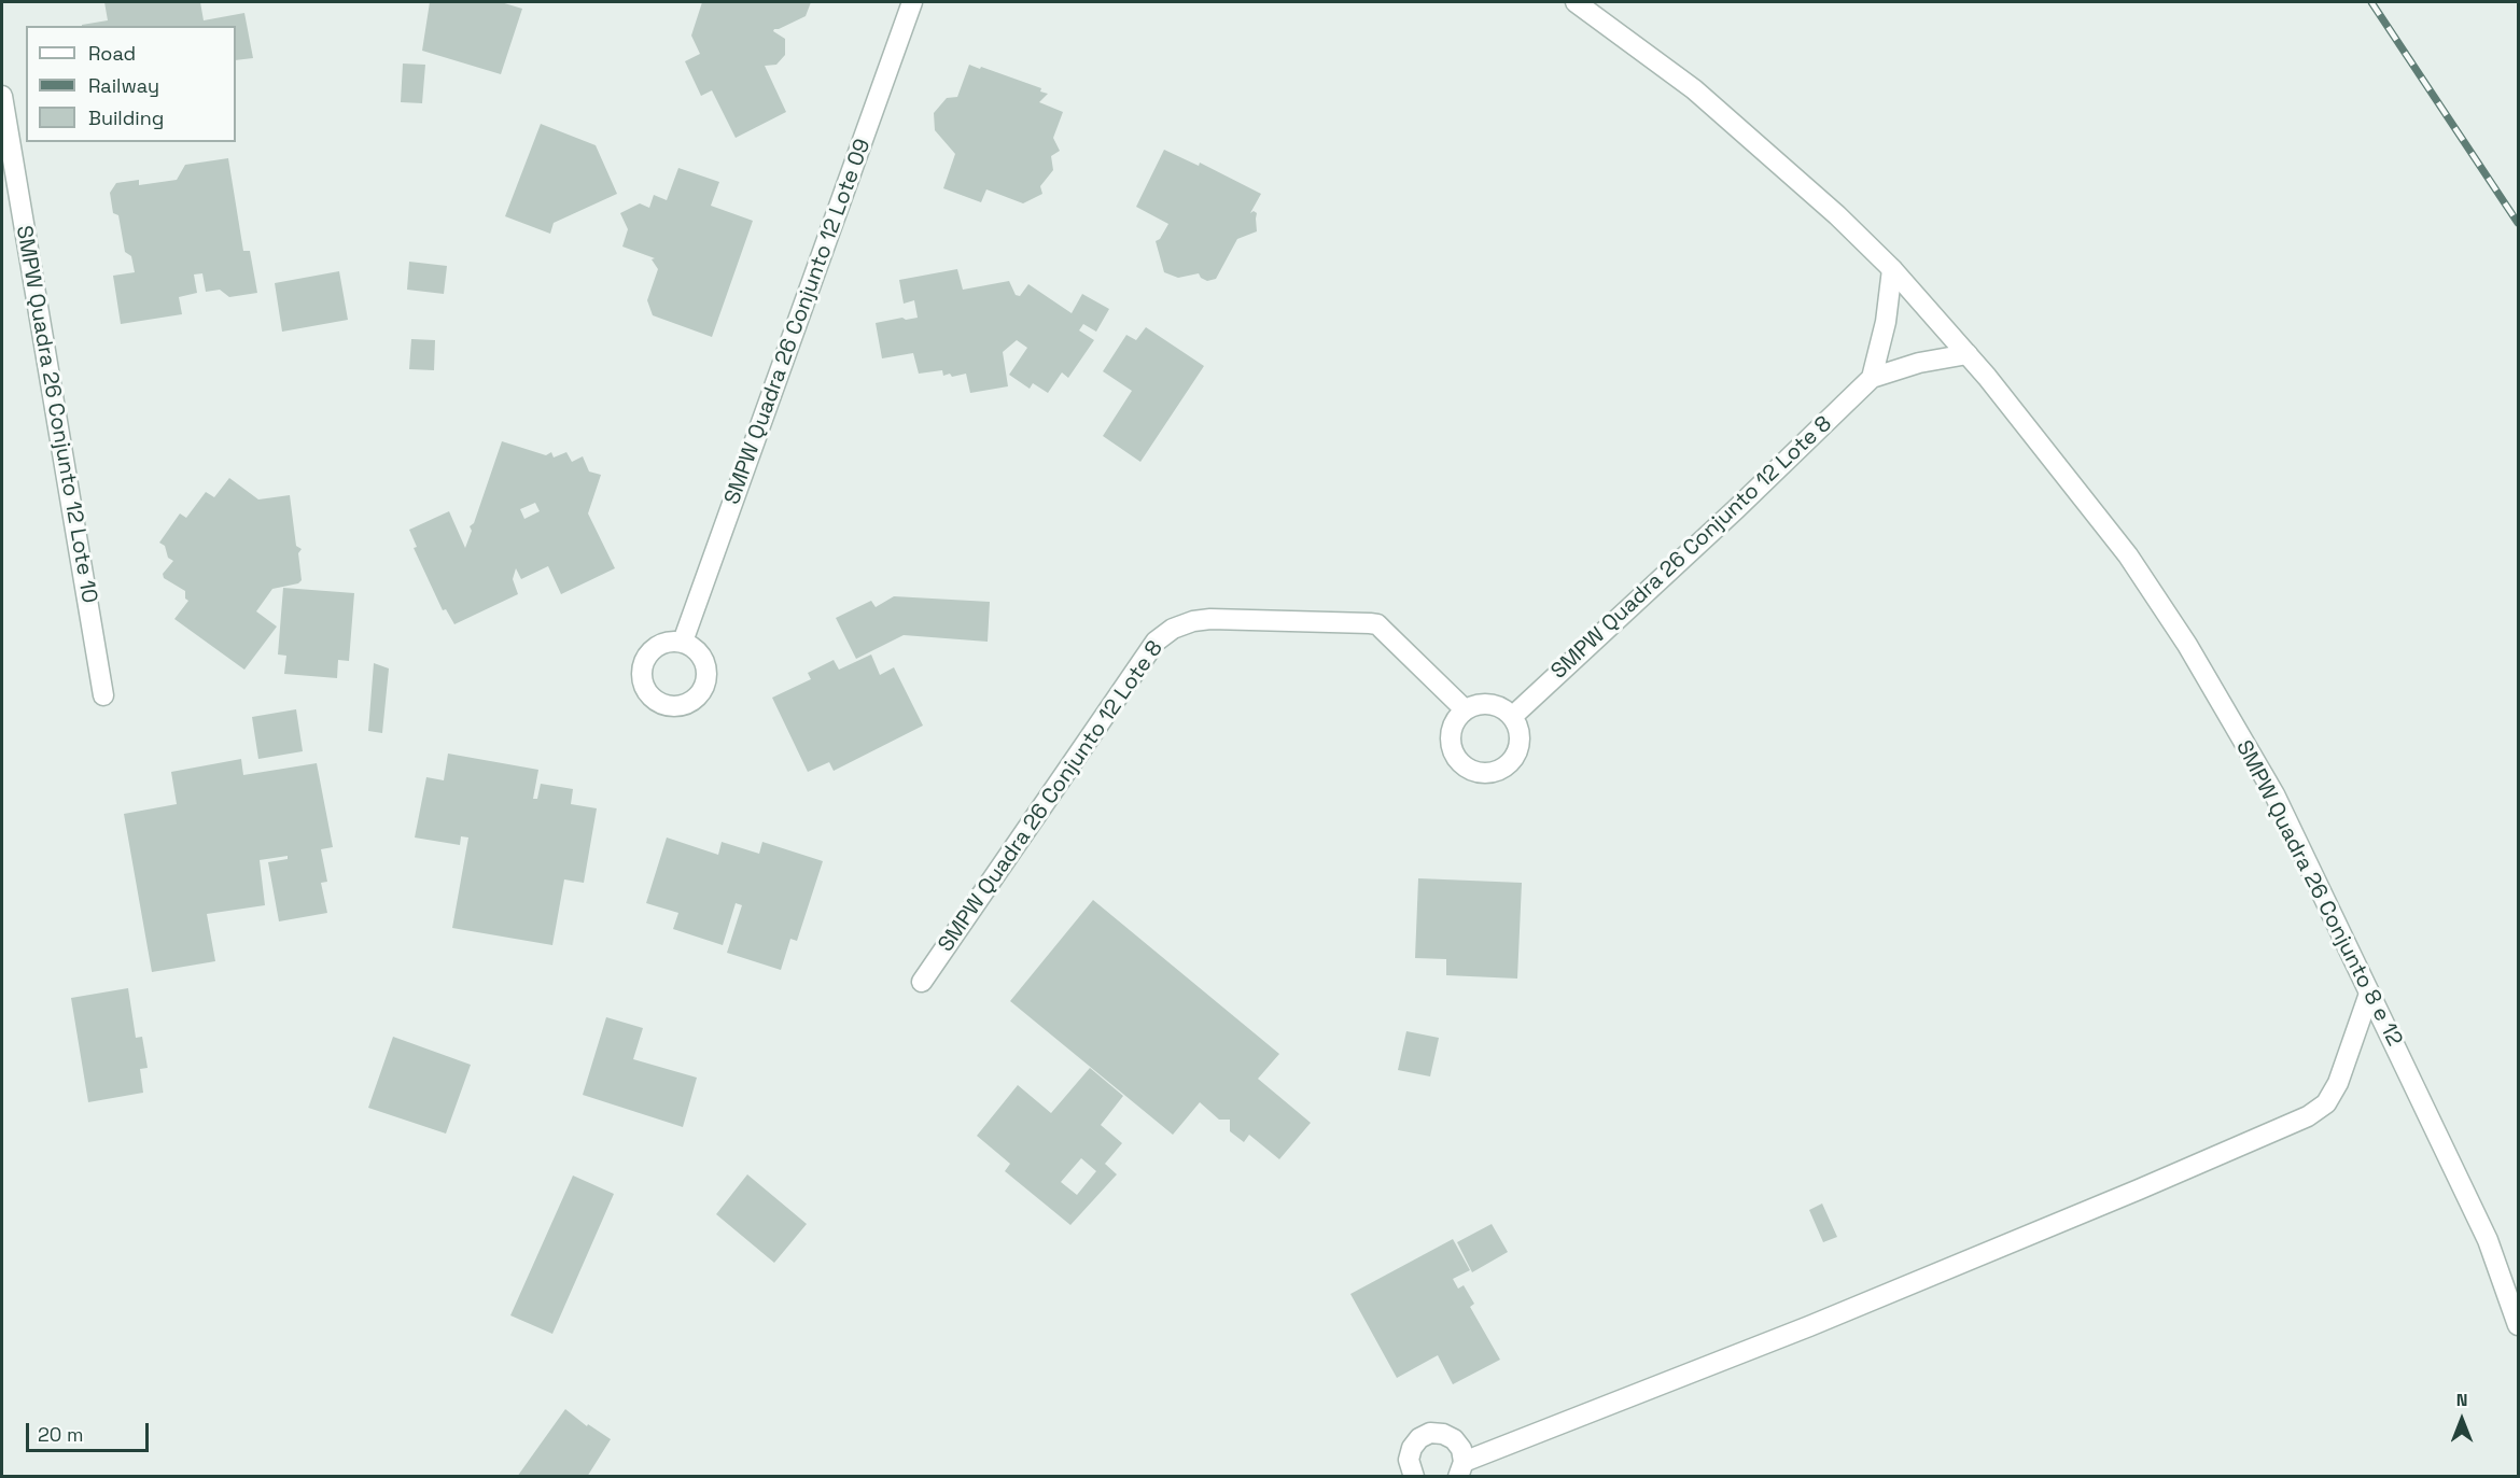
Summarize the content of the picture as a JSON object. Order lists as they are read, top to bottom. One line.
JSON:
{"streets":{"street":["SMPW Quadra 26 Conjunto 12 Lote 09","SMPW Quadra 26 Conjunto 12 Lote 10","SMPW Quadra 26 Conjunto 12 Lote 8","SMPW Quadra 26 Conjunto 8 e 12"]},"crossings":[["SMPW Quadra 26 Conjunto 12 Lote 8","SMPW Quadra 26 Conjunto 8 e 12"]],"legend":["Road","Railway","Building"],"scale_bar":"20 m","north":"top"}
